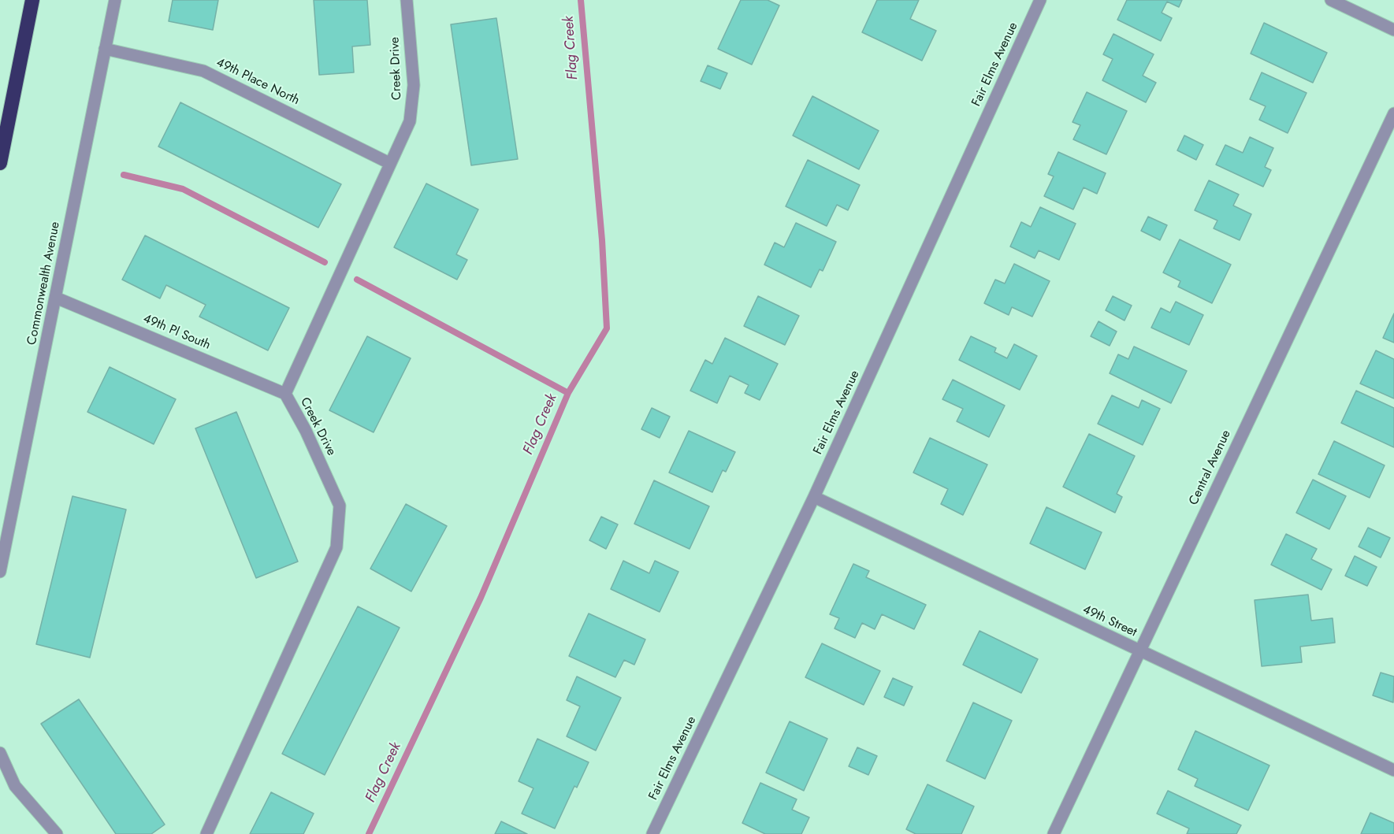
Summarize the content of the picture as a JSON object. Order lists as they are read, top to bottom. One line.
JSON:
{"streets":{"street":["Fair Elms Avenue","Creek Drive","49th Place North","Commonwealth Avenue","49th Pl South","Central Avenue","49th Street"]},"crossings":[["Fair Elms Avenue","49th Street"],["Creek Drive","49th Place North"],["Creek Drive","49th Pl South"],["49th Place North","Commonwealth Avenue"],["Commonwealth Avenue","49th Pl South"],["Central Avenue","49th Street"]],"water":["Flag Creek"]}
